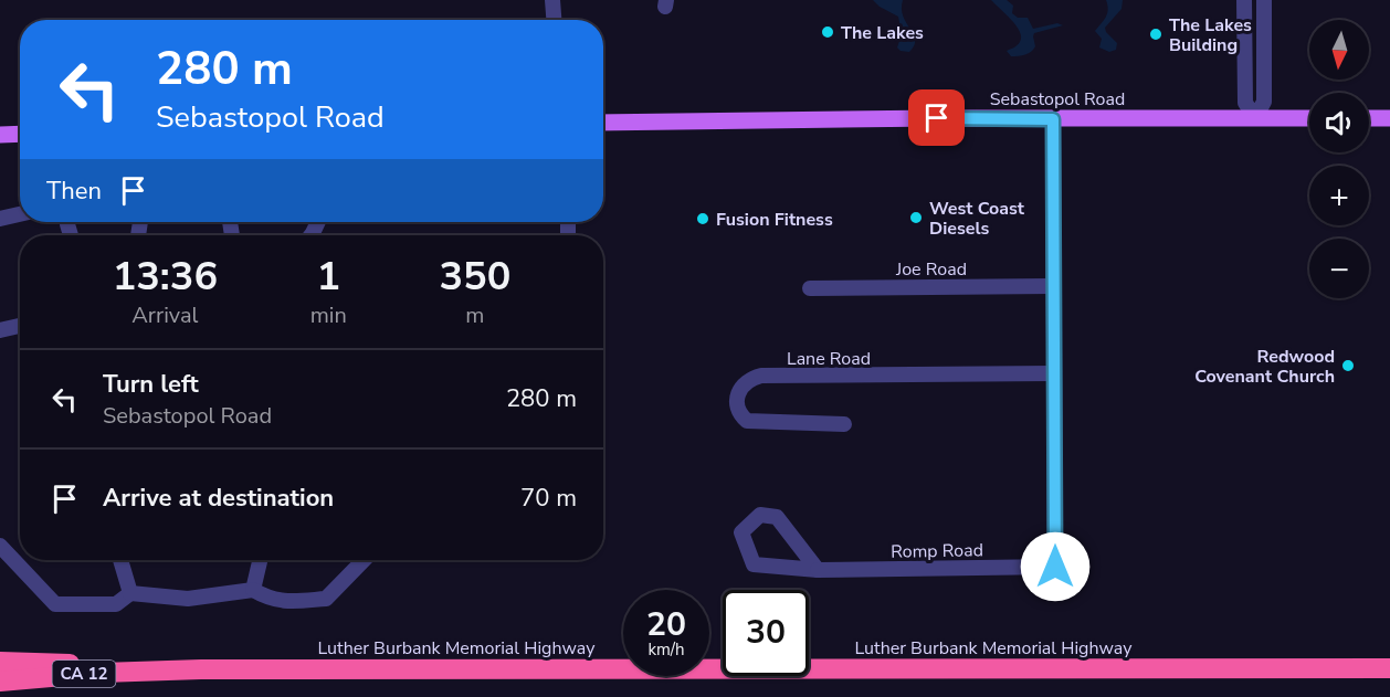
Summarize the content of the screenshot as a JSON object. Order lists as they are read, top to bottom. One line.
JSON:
{"streets":{"highway":["Luther Burbank Memorial Highway","CA 12"],"main road":["Sebastopol Road"],"street":["Joe Road","Lane Road","Romp Road"]},"crossings":[["Lane Road","Romp Road"]],"places":["The Lakes","The Lakes Building","West Coast Diesels","Fusion Fitness","Redwood Covenant Church"],"north":"bottom","page":{"map_buttons":["+","−"],"turn":["280 m","Sebastopol Road"],"then":"Then","eta":["13:36","Arrival","1","min","350","m"],"list":[{"name":"Turn left","note":"Sebastopol Road","value":"280 m"},{"name":"Arrive at destination","value":"70 m"}],"speed":"20 km/h","limit":"30"}}
